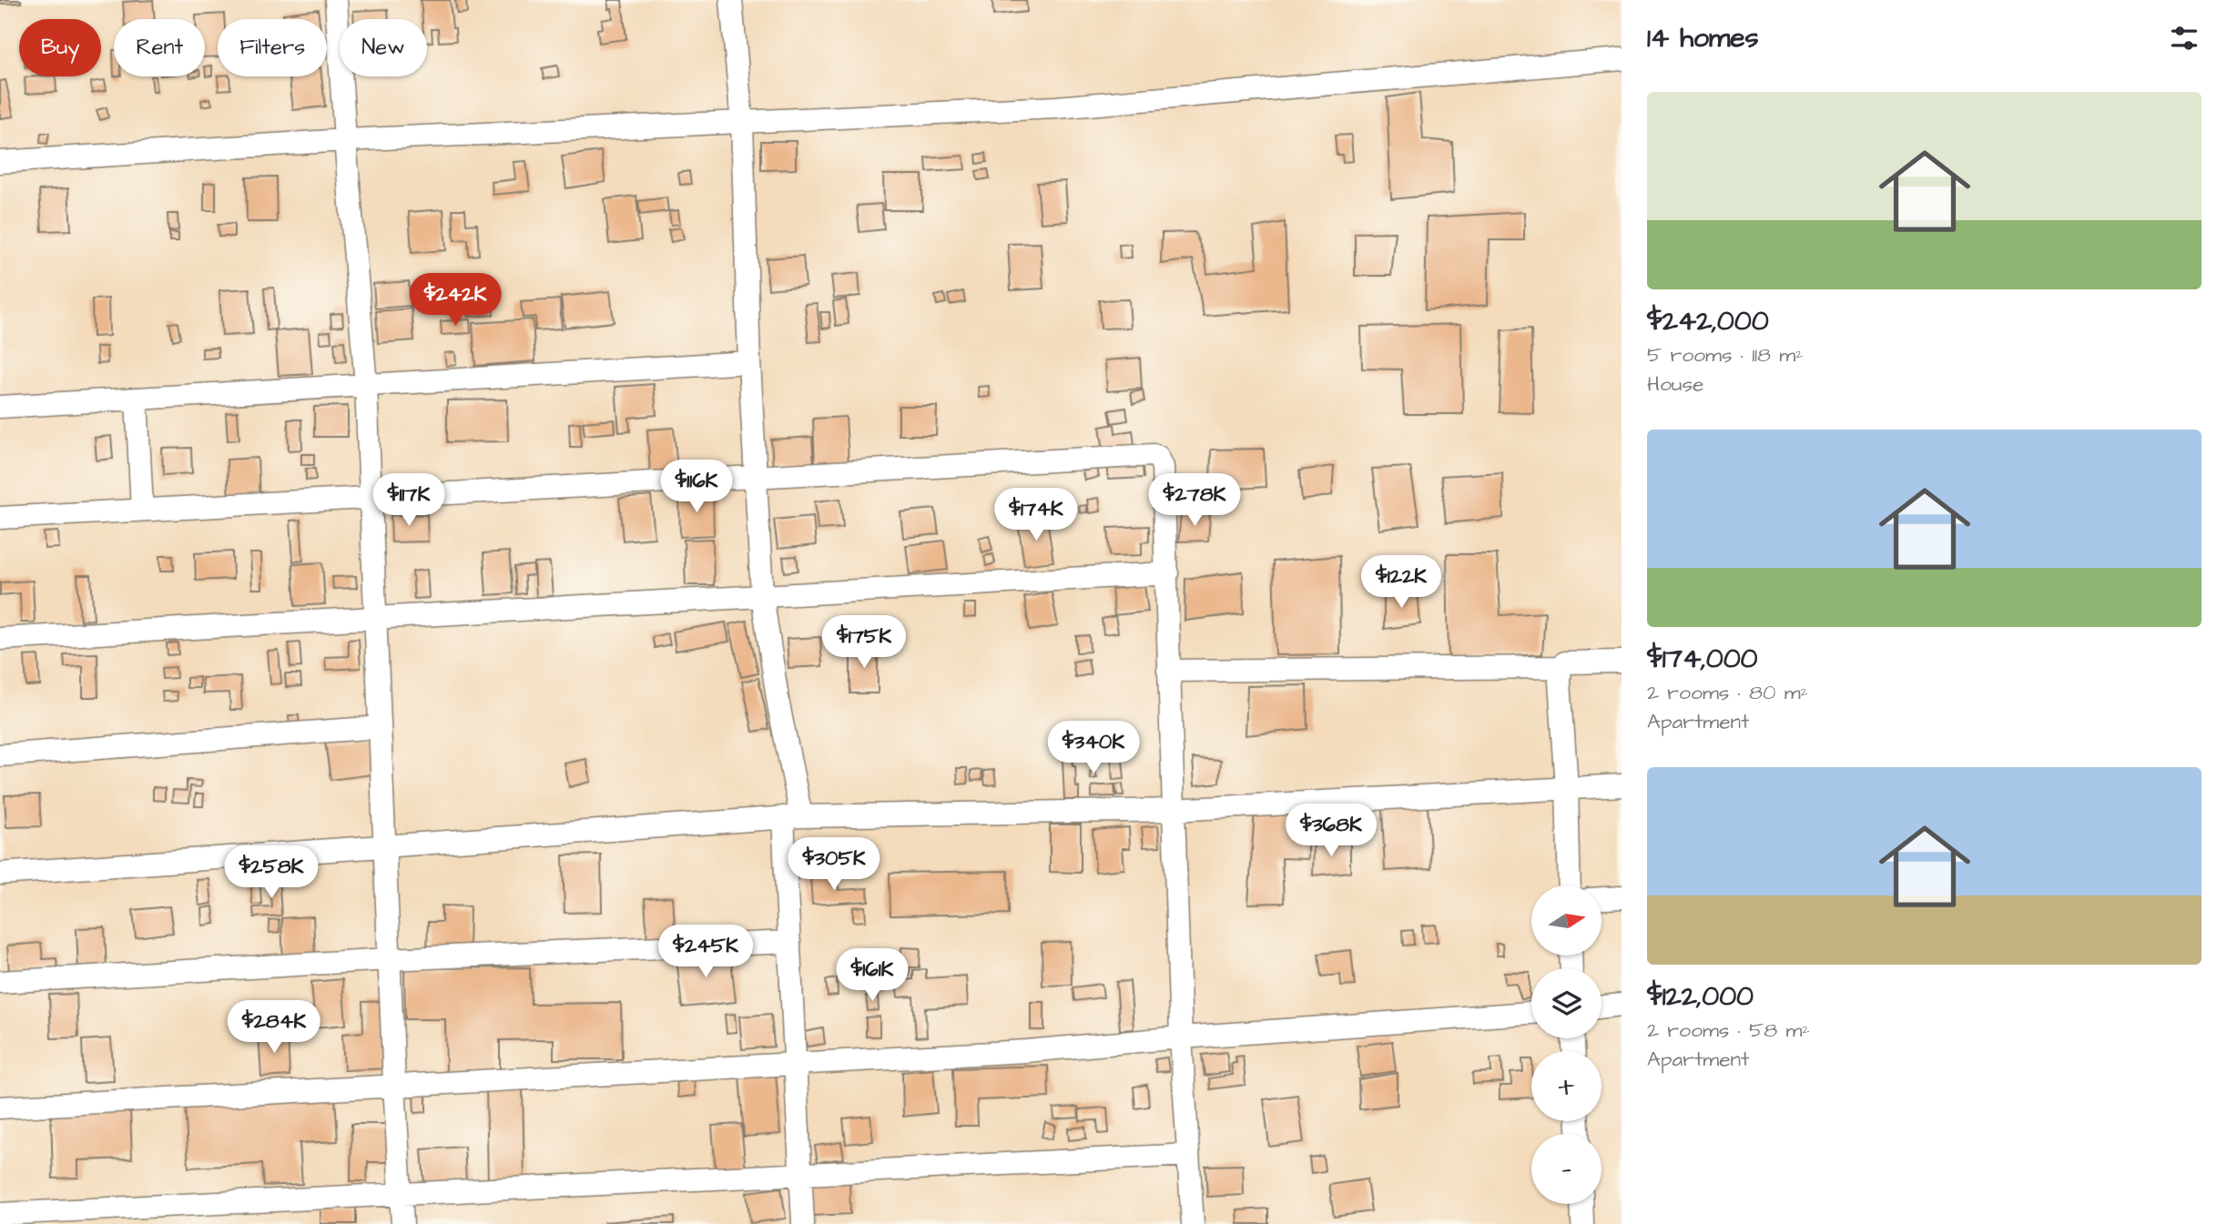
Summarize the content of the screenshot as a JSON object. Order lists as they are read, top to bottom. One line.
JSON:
{"north":"right","page":{"heading":"14 homes","chip":["Buy","Rent","Filters","New"],"list":[{"name":"$242,000","note":"5 rooms · 118 m² · House"},{"name":"$174,000","note":"2 rooms · 80 m² · Apartment"},{"name":"$122,000","note":"2 rooms · 58 m² · Apartment"}],"price":["$242K","$116K","$117K","$278K","$174K","$122K","$175K","$340K","$368K","$305K","$258K","$245K","$161K","$284K"],"map_buttons":["+","−"]}}
